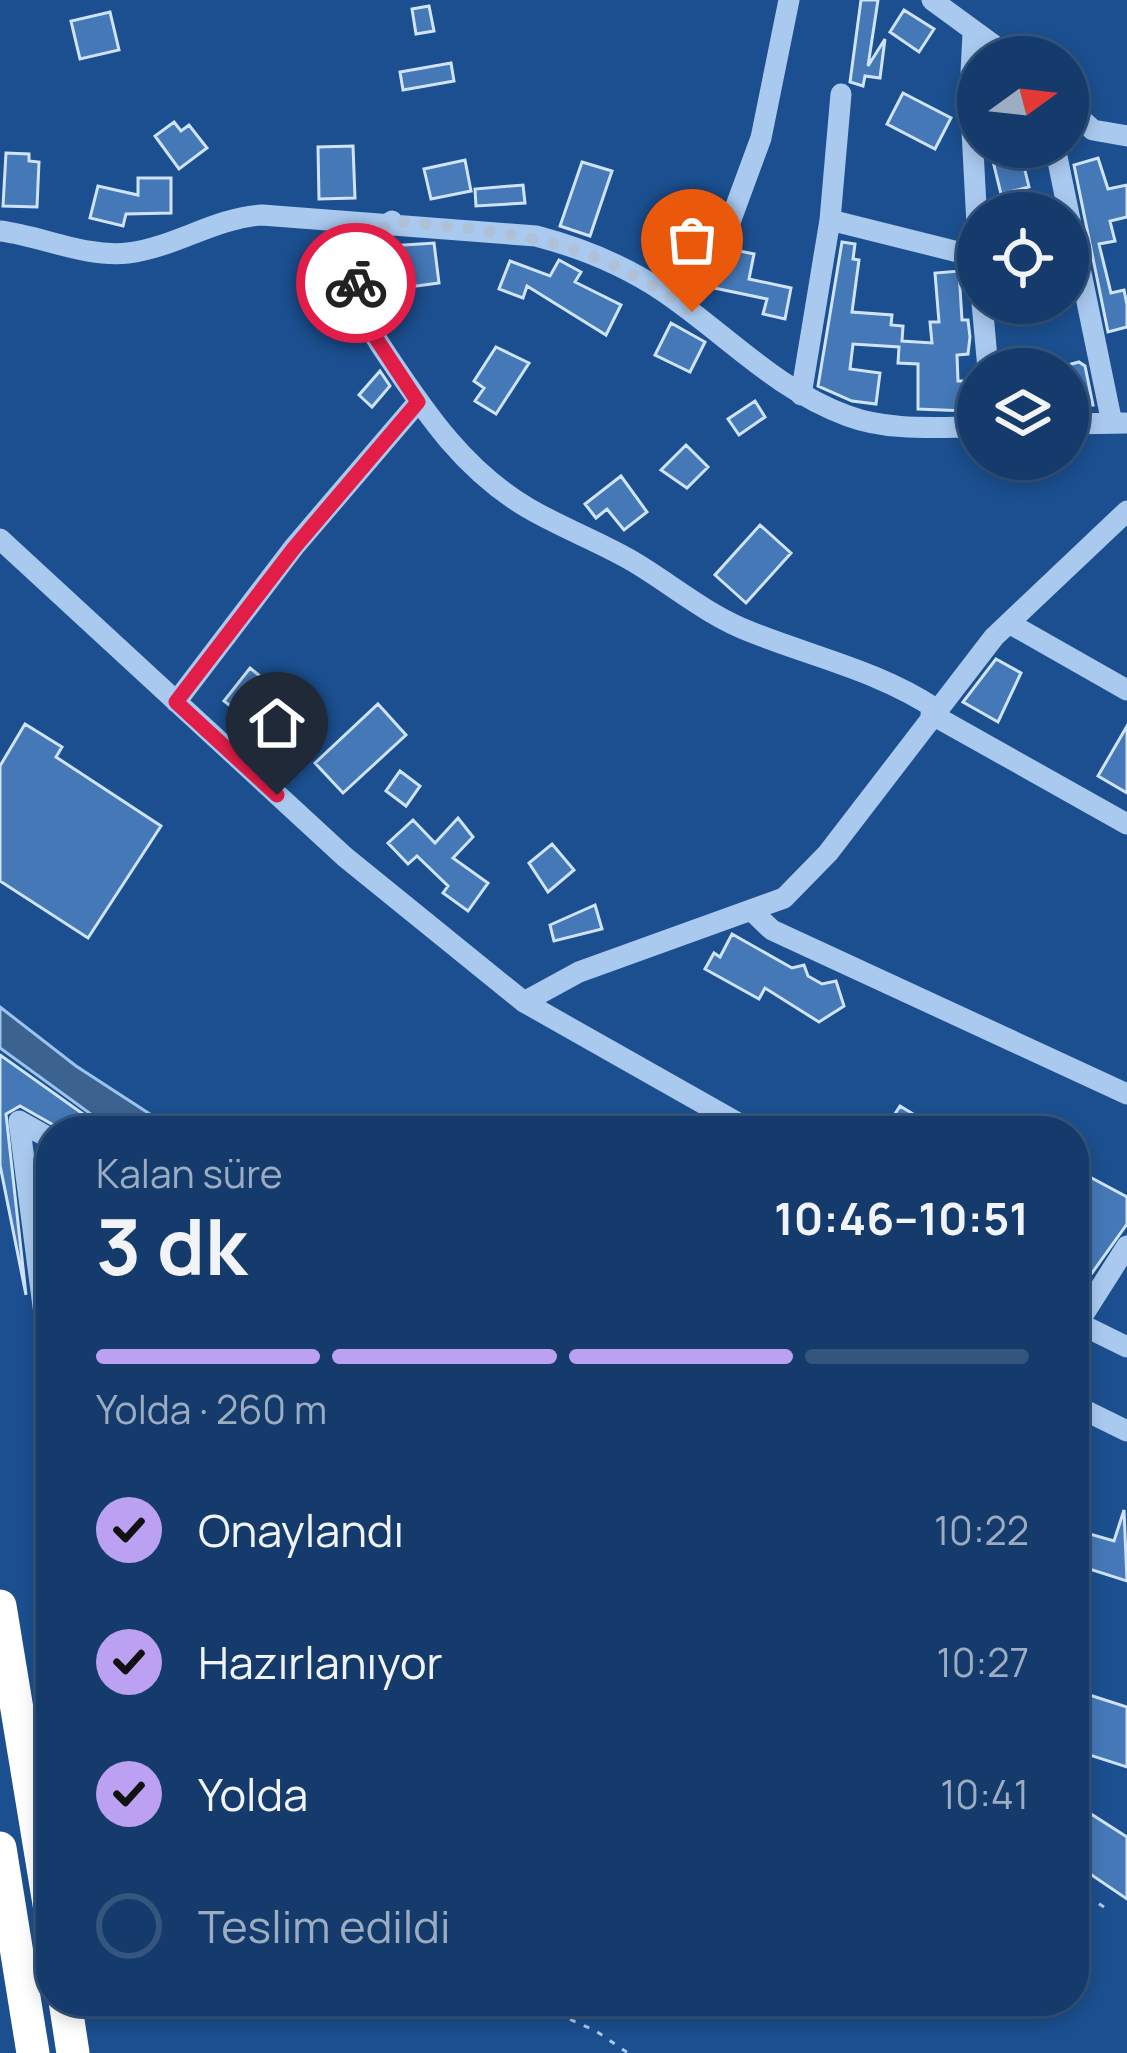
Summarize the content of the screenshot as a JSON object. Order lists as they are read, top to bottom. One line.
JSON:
{"north":"right","page":{"heading":["3 dk","Kalan süre","10:46–10:51"],"bar":"Yolda · 260 m","list":[["Onaylandı","10:22"],["Hazırlanıyor","10:27"],["Yolda","10:41"],"Teslim edildi"]}}
